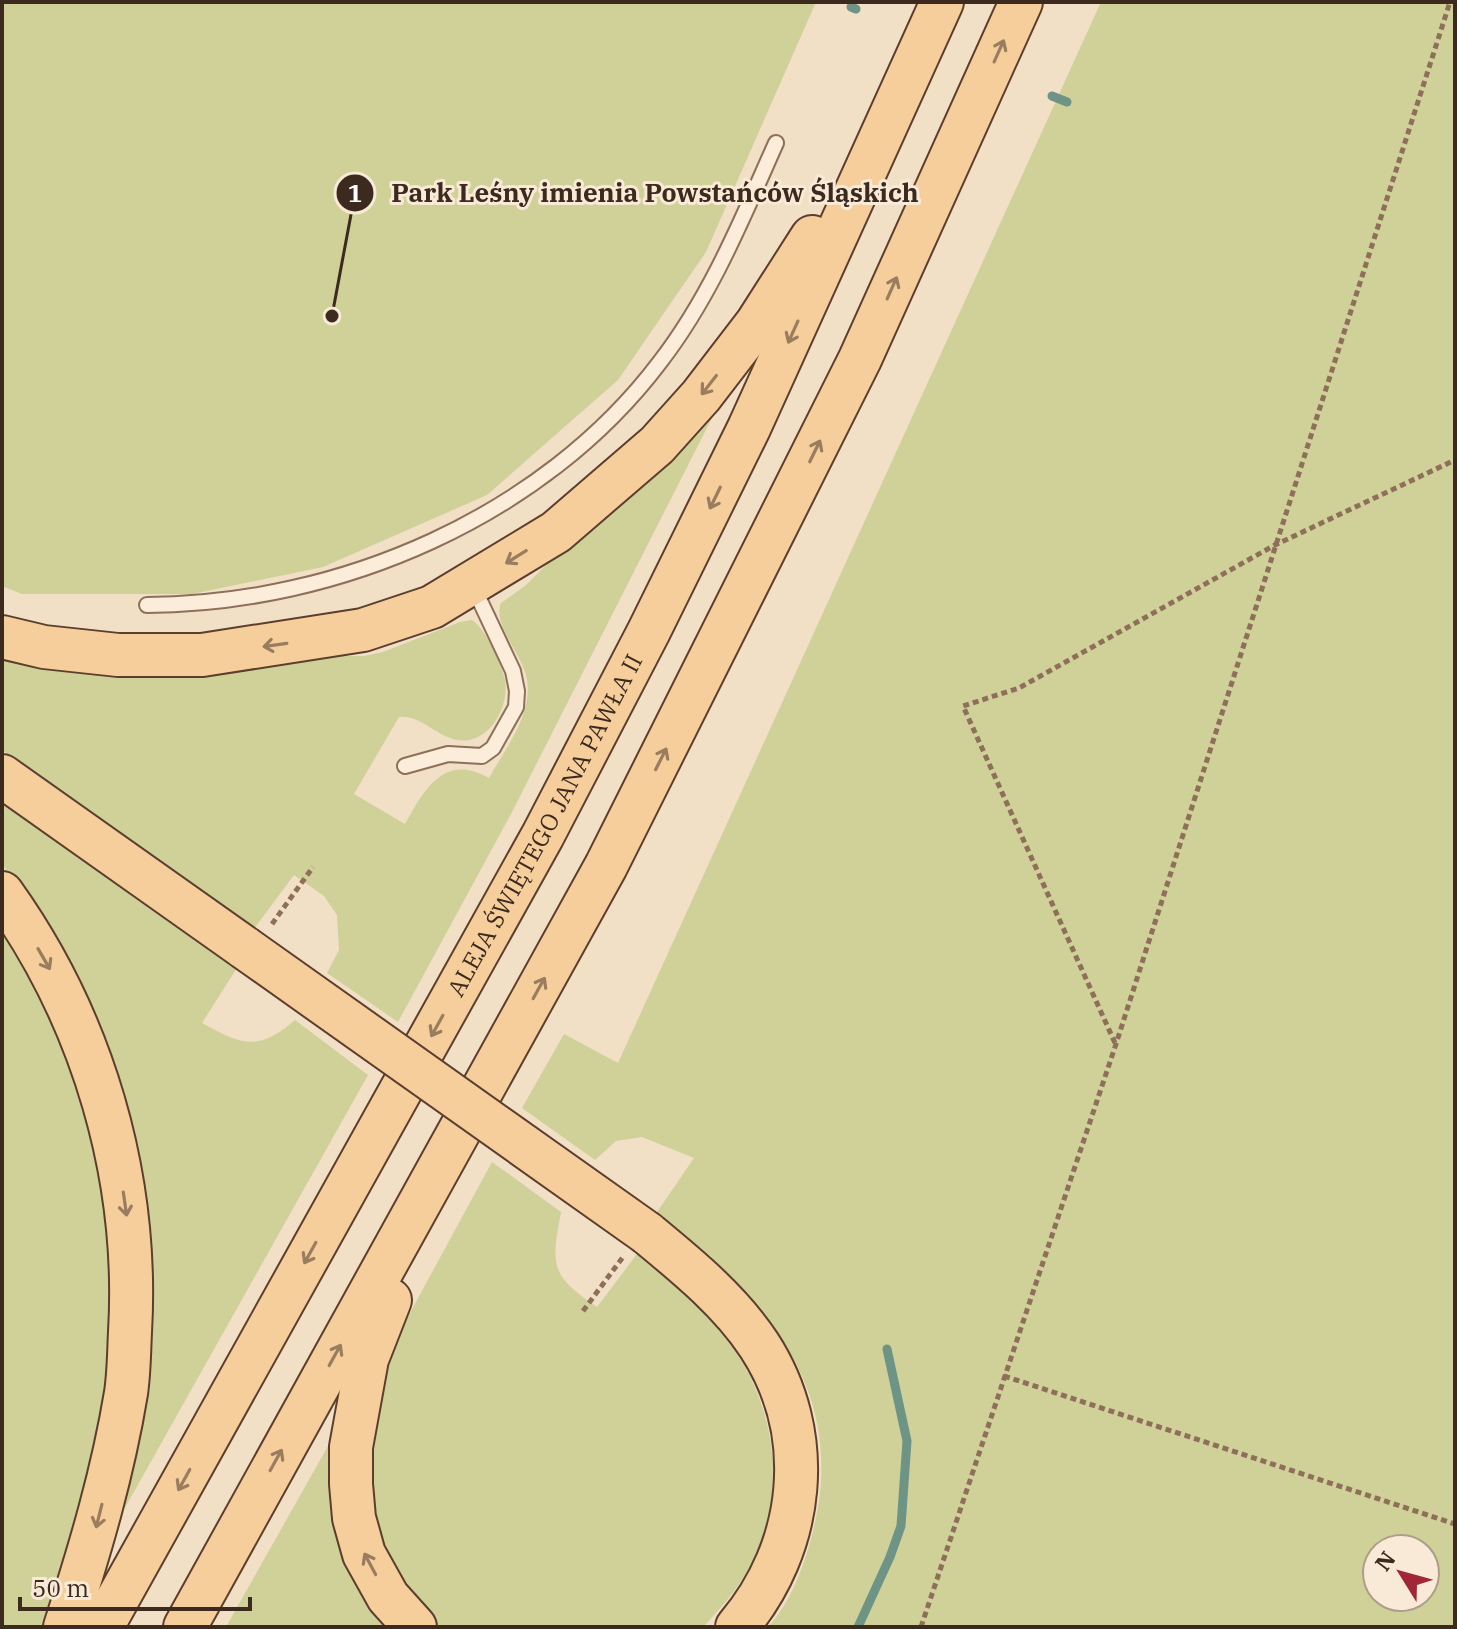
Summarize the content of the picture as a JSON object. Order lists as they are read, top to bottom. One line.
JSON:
{"streets":{"main road":["ALEJA ŚWIĘTEGO JANA PAWŁA II"]},"places":["Park Leśny imienia Powstańców Śląskich"],"scale_bar":"50 m","north":"top left"}
